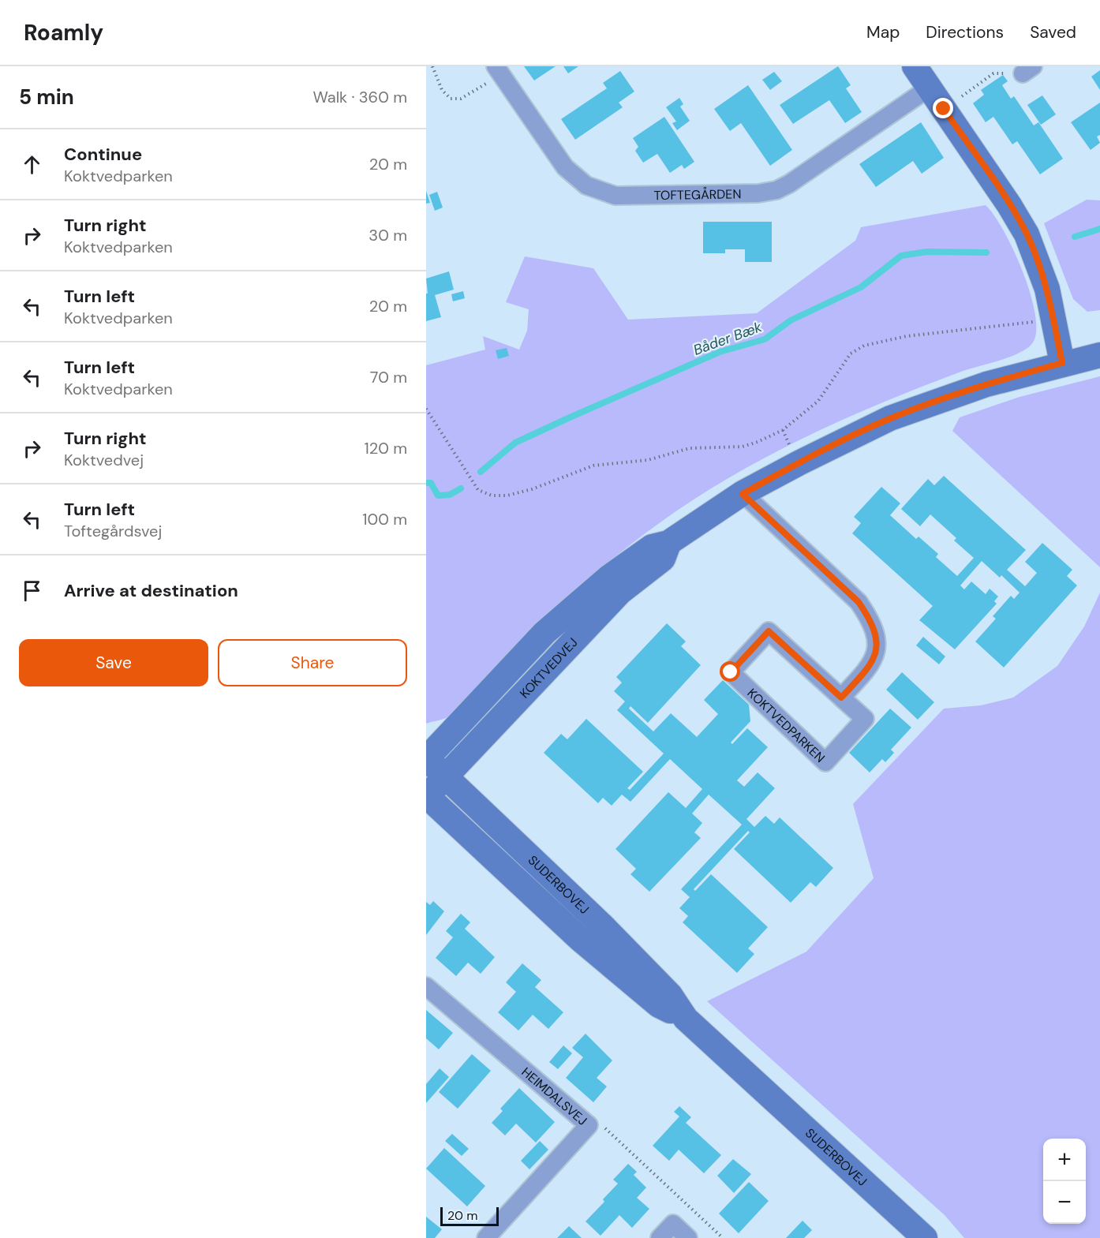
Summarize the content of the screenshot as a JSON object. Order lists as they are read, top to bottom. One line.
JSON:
{"streets":{"street":["TOFTEGÅRDEN","KOKTVEDVEJ","KOKTVEDPARKEN","SUDERBOVEJ","HEIMDALSVEJ"]},"crossings":[["KOKTVEDVEJ","SUDERBOVEJ"]],"water":["Båder Bæk"],"scale_bar":"20 m","page":{"header":"Roamly","nav":["Map","Directions","Saved"],"heading":["5 min","Walk · 360 m"],"list":[["Continue","Koktvedparken","20 m"],["Turn right","Koktvedparken","30 m"],["Turn left","Koktvedparken","20 m"],["Turn left","Koktvedparken","70 m"],["Turn right","Koktvedvej","120 m"],["Turn left","Toftegårdsvej","100 m"],"Arrive at destination"],"buttons":["Save","Share"],"map_buttons":["+","−"],"scale":"20 m"}}
